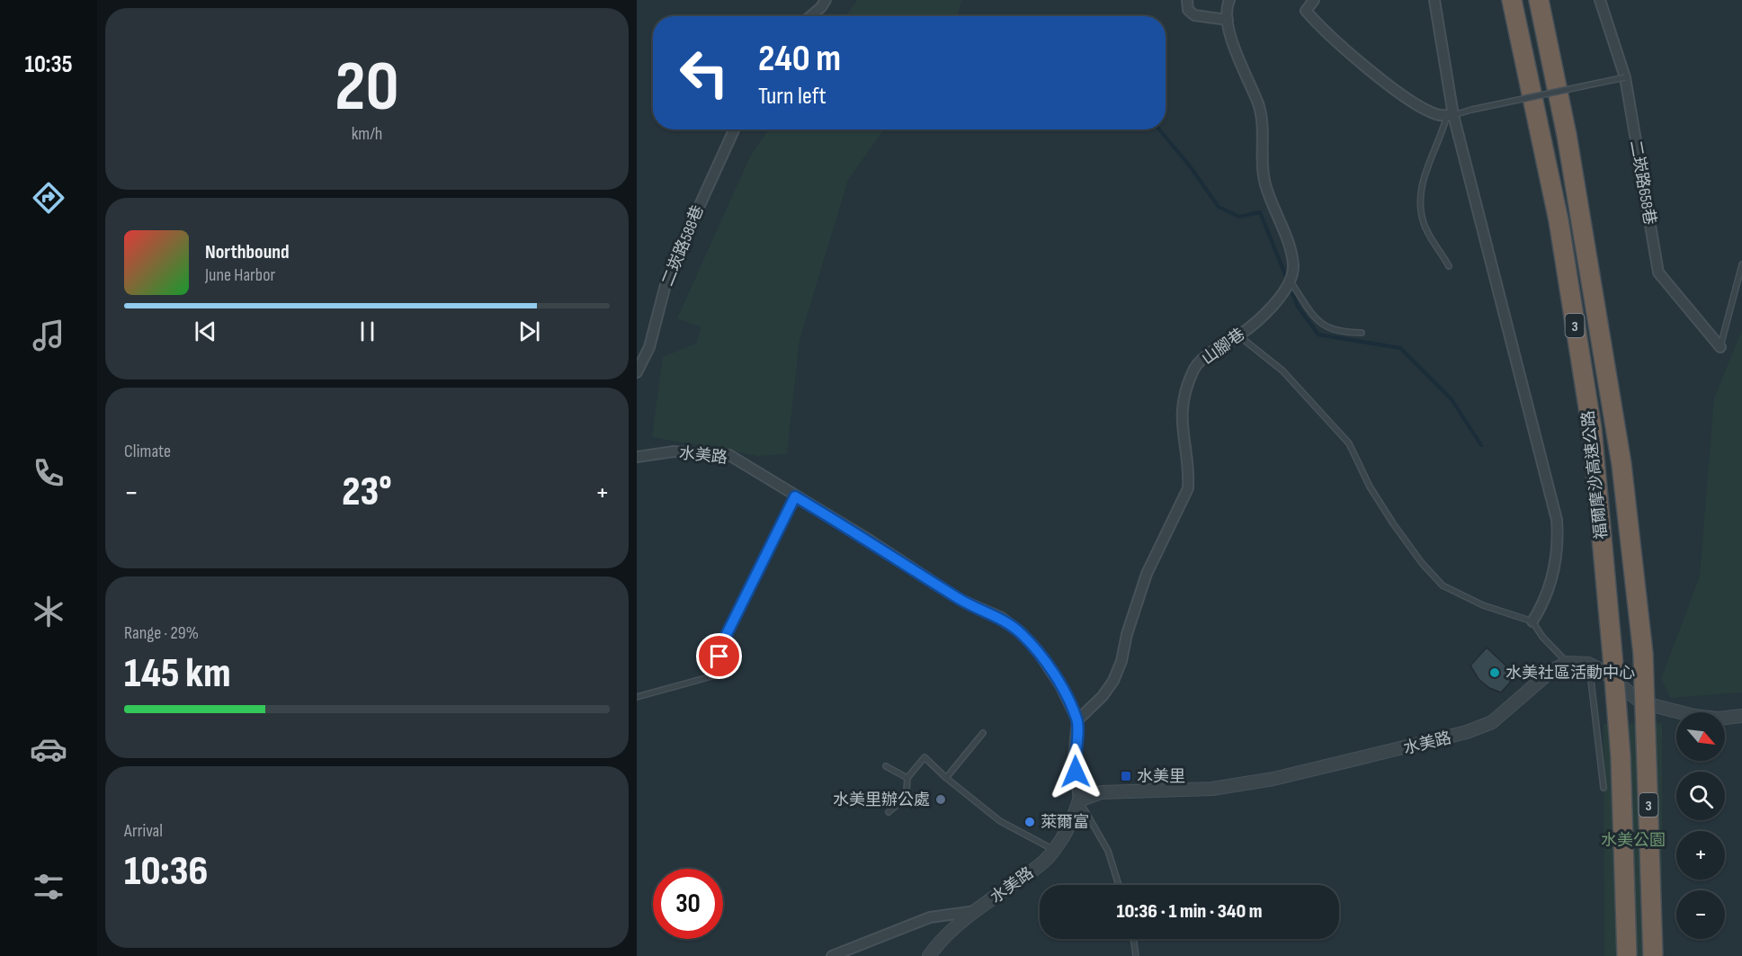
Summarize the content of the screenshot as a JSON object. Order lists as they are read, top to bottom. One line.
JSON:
{"streets":{"highway":["3","福爾摩沙高速公路"],"street":["二崁路658巷","二崁路588巷","山腳巷","水美路"]},"crossings":[["山腳巷","水美路"]],"parks":["水美公園"],"places":{"other":["水美社區活動中心","水美里辦公處","萊爾富"],"transit":["水美里"]},"north":"bottom right","page":{"tabs":"10:35","tile":[["20","km/h"],"Climate",["Range · 29%","145 km"],["Arrival","10:36"]],"turn":["240 m","Turn left"],"song":["Northbound","June Harbor"],"heat":["−","23°","+"],"map_buttons":["+","−"],"limit":"30","trip":"10:36 · 1 min · 340 m"}}
